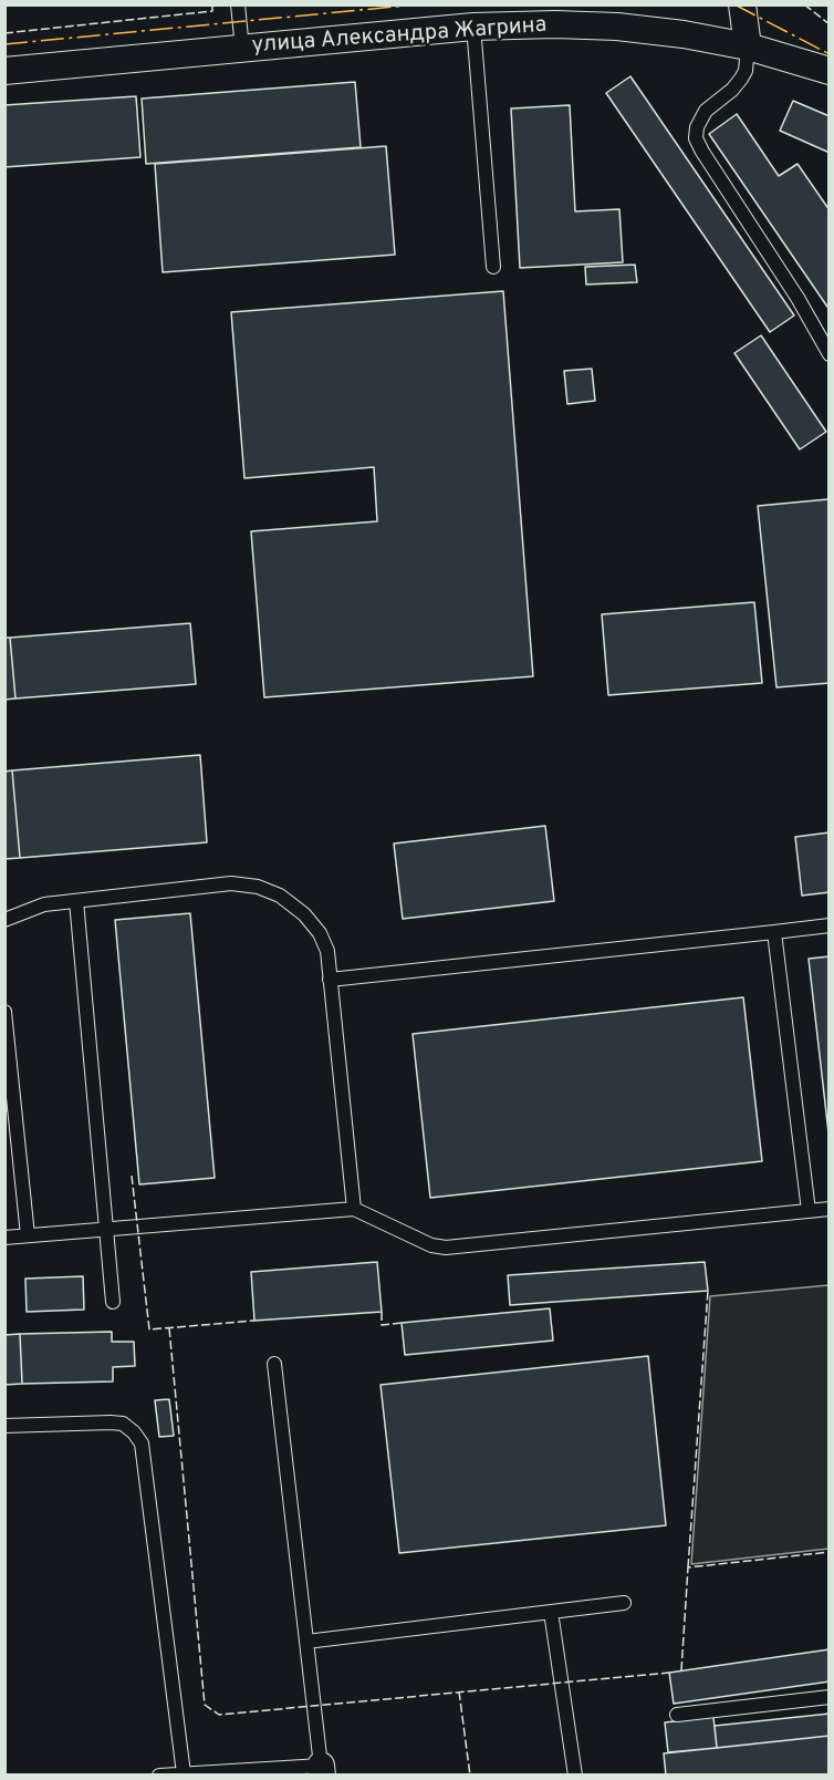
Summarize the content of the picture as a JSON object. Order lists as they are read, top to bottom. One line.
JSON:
{"streets":{"street":["улица Александра Жагрина"]}}
